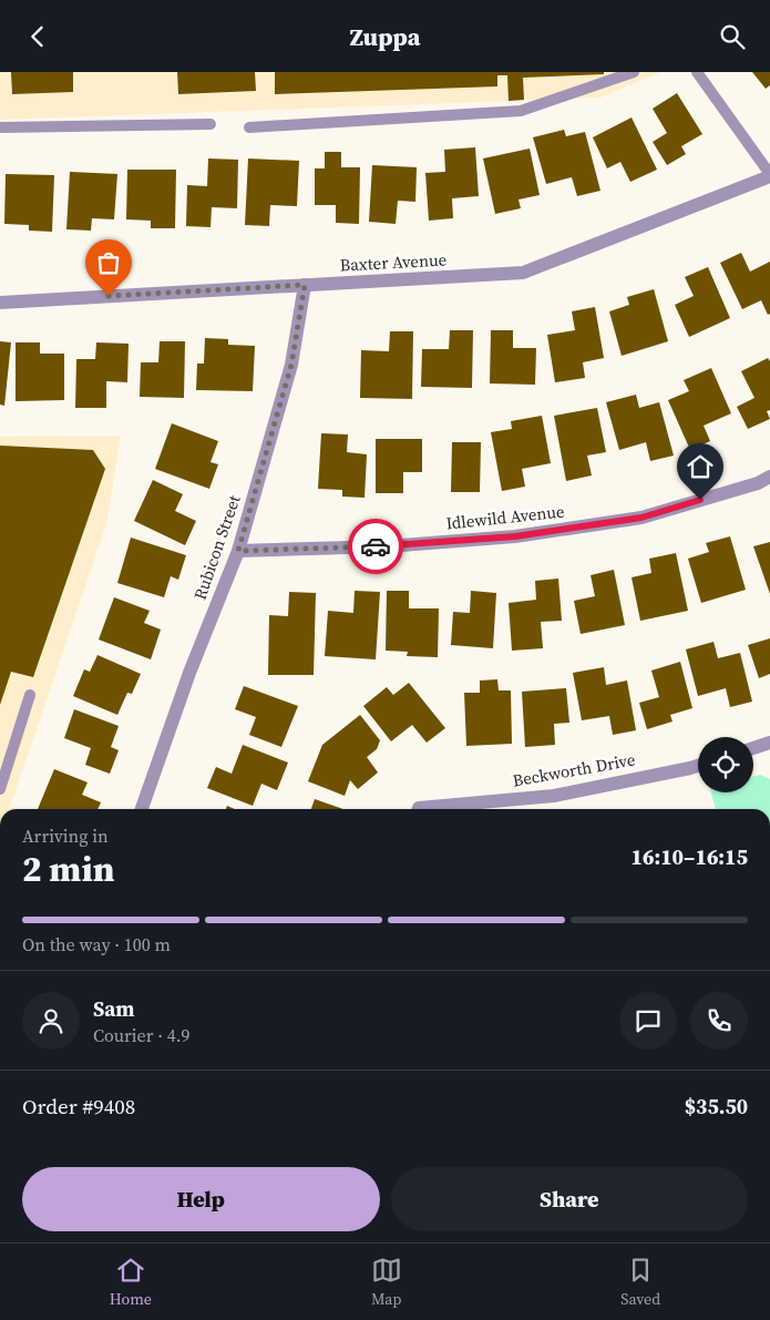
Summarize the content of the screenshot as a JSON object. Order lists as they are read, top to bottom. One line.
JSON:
{"streets":{"street":["Baxter Avenue","Idlewild Avenue","Rubicon Street","Beckworth Drive"]},"crossings":[["Baxter Avenue","Rubicon Street"],["Idlewild Avenue","Rubicon Street"]],"page":{"header":"Zuppa","heading":["2 min","Arriving in","16:10–16:15"],"panel":["Sam","Courier · 4.9","Order #9408","$35.50"],"bar":"On the way · 100 m","buttons":["Help","Share"],"tabs":["Home","Map","Saved"]}}
